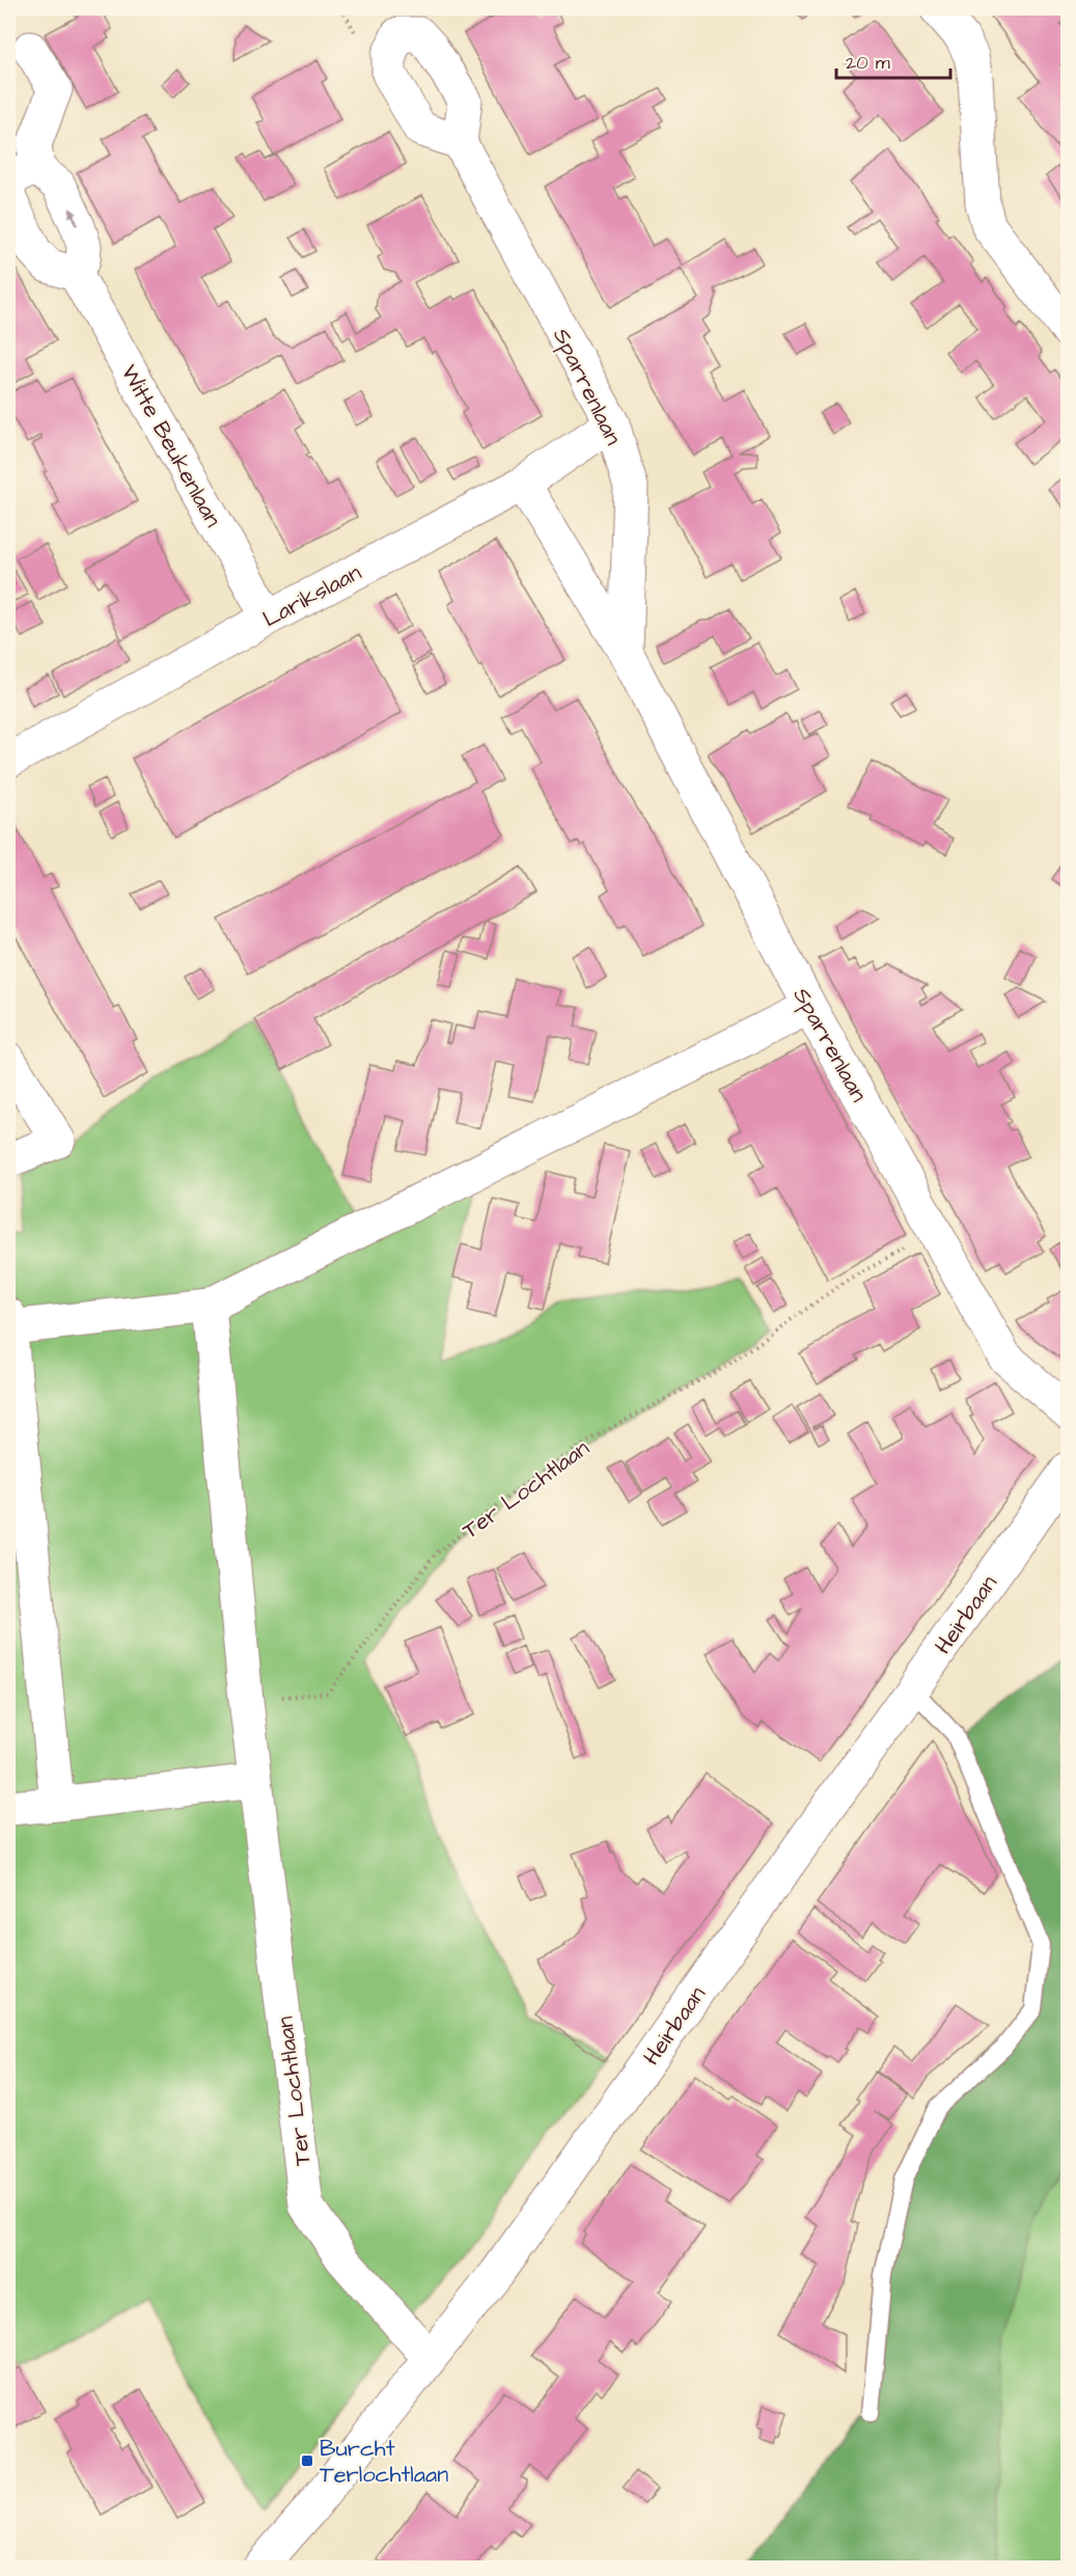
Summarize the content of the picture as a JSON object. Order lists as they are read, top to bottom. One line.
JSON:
{"streets":{"street":["Sparrenlaan","Witte Beukenlaan","Larikslaan","Ter Lochtlaan","Heirbaan"]},"crossings":[["Sparrenlaan","Larikslaan"],["Sparrenlaan","Ter Lochtlaan"],["Witte Beukenlaan","Larikslaan"],["Ter Lochtlaan","Heirbaan"]],"places":{"transit":["Burcht Terlochtlaan"]},"scale_bar":"20 m"}
